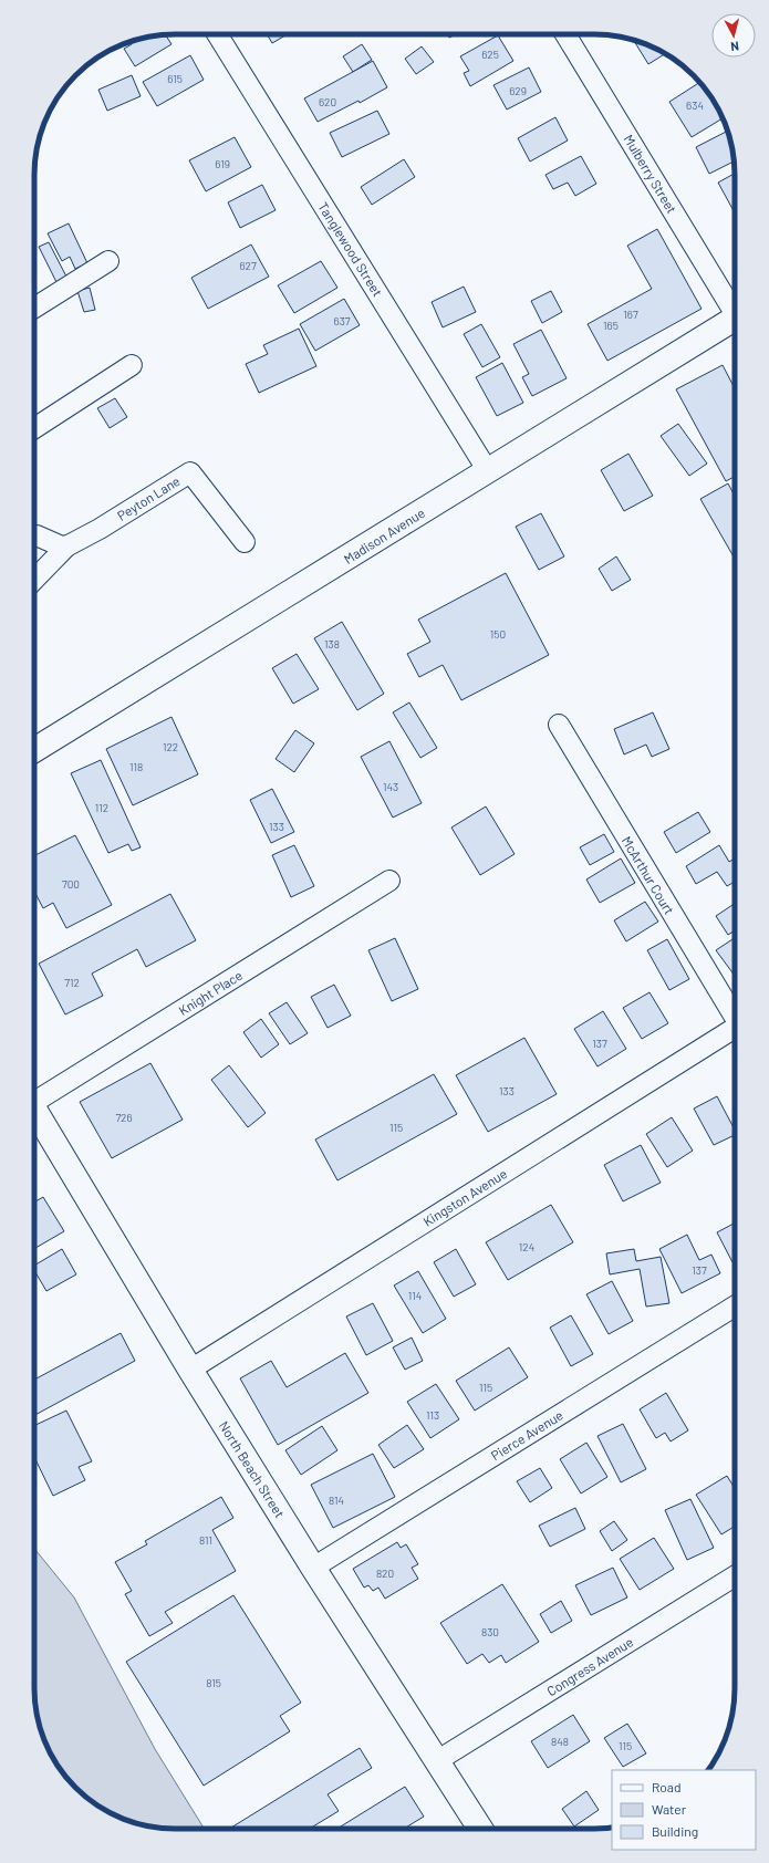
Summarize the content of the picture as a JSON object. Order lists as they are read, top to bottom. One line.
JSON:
{"streets":{"street":["Mulberry Street","Tanglewood Street","Peyton Lane","Madison Avenue","McArthur Court","Knight Place","Kingston Avenue","Pierce Avenue","North Beach Street","Congress Avenue"]},"crossings":[["Tanglewood Street","Madison Avenue"],["Kingston Avenue","North Beach Street"],["Pierce Avenue","North Beach Street"],["North Beach Street","Congress Avenue"]],"house_numbers":["625","615","629","620","634","619","627","167","637","165","150","138","122","118","143","112","133","700","712","137","133","726","115","124","137","114","115","113","814","811","820","830","815","848","115"],"legend":["Road","Water","Building"],"north":"bottom"}
